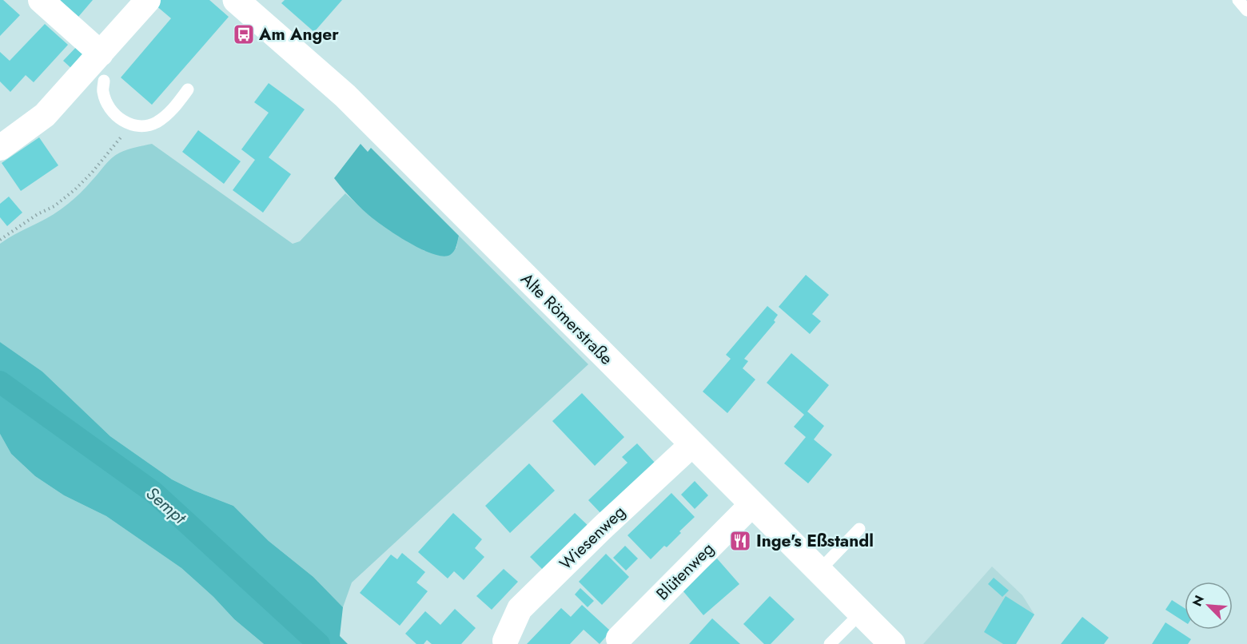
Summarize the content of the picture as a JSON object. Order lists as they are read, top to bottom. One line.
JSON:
{"streets":{"main road":["Alte Römerstraße"],"street":["Wiesenweg","Blütenweg"]},"crossings":[["Alte Römerstraße","Wiesenweg"],["Alte Römerstraße","Blütenweg"]],"water":["Sempt"],"places":{"bus stop":["Am Anger"],"restaurant":["Inge's Eßstandl"]},"north":"top left"}
